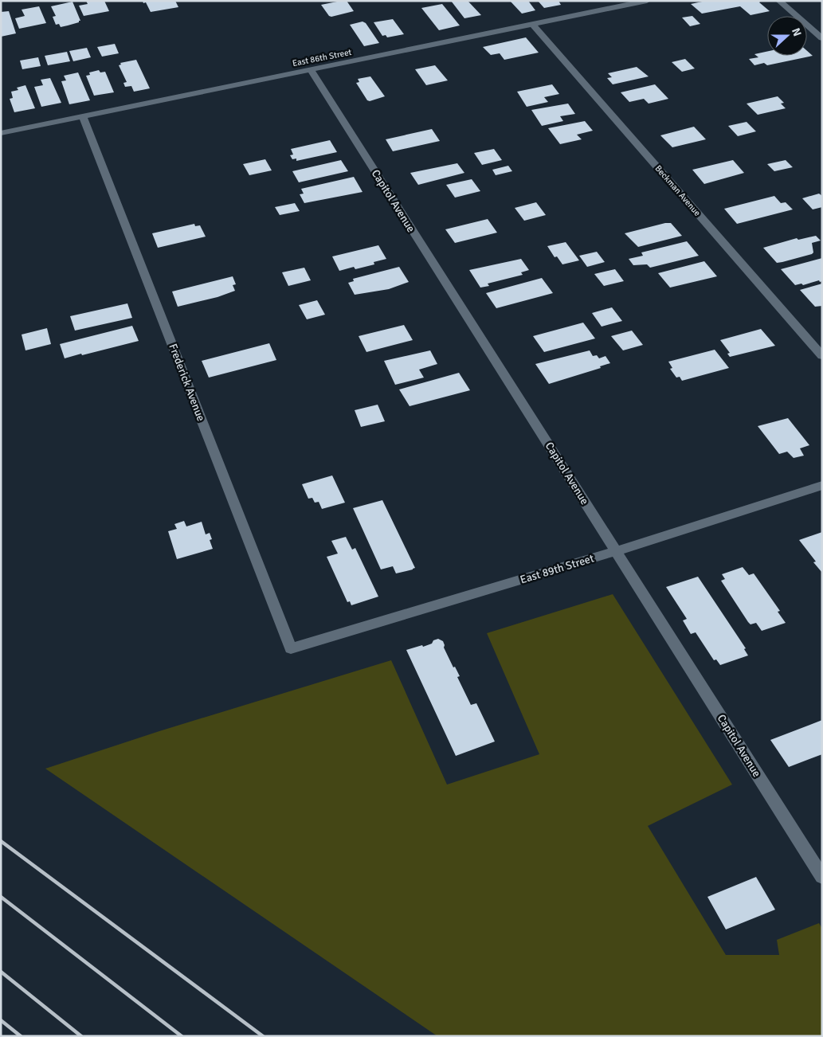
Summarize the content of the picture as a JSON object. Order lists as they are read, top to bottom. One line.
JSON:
{"streets":{"street":["East 86th Street","Beckman Avenue","Capitol Avenue","Frederick Avenue","East 89th Street"]},"crossings":[["East 86th Street","Beckman Avenue"],["East 86th Street","Capitol Avenue"],["East 86th Street","Frederick Avenue"],["Capitol Avenue","East 89th Street"],["Frederick Avenue","East 89th Street"]],"north":"right"}
